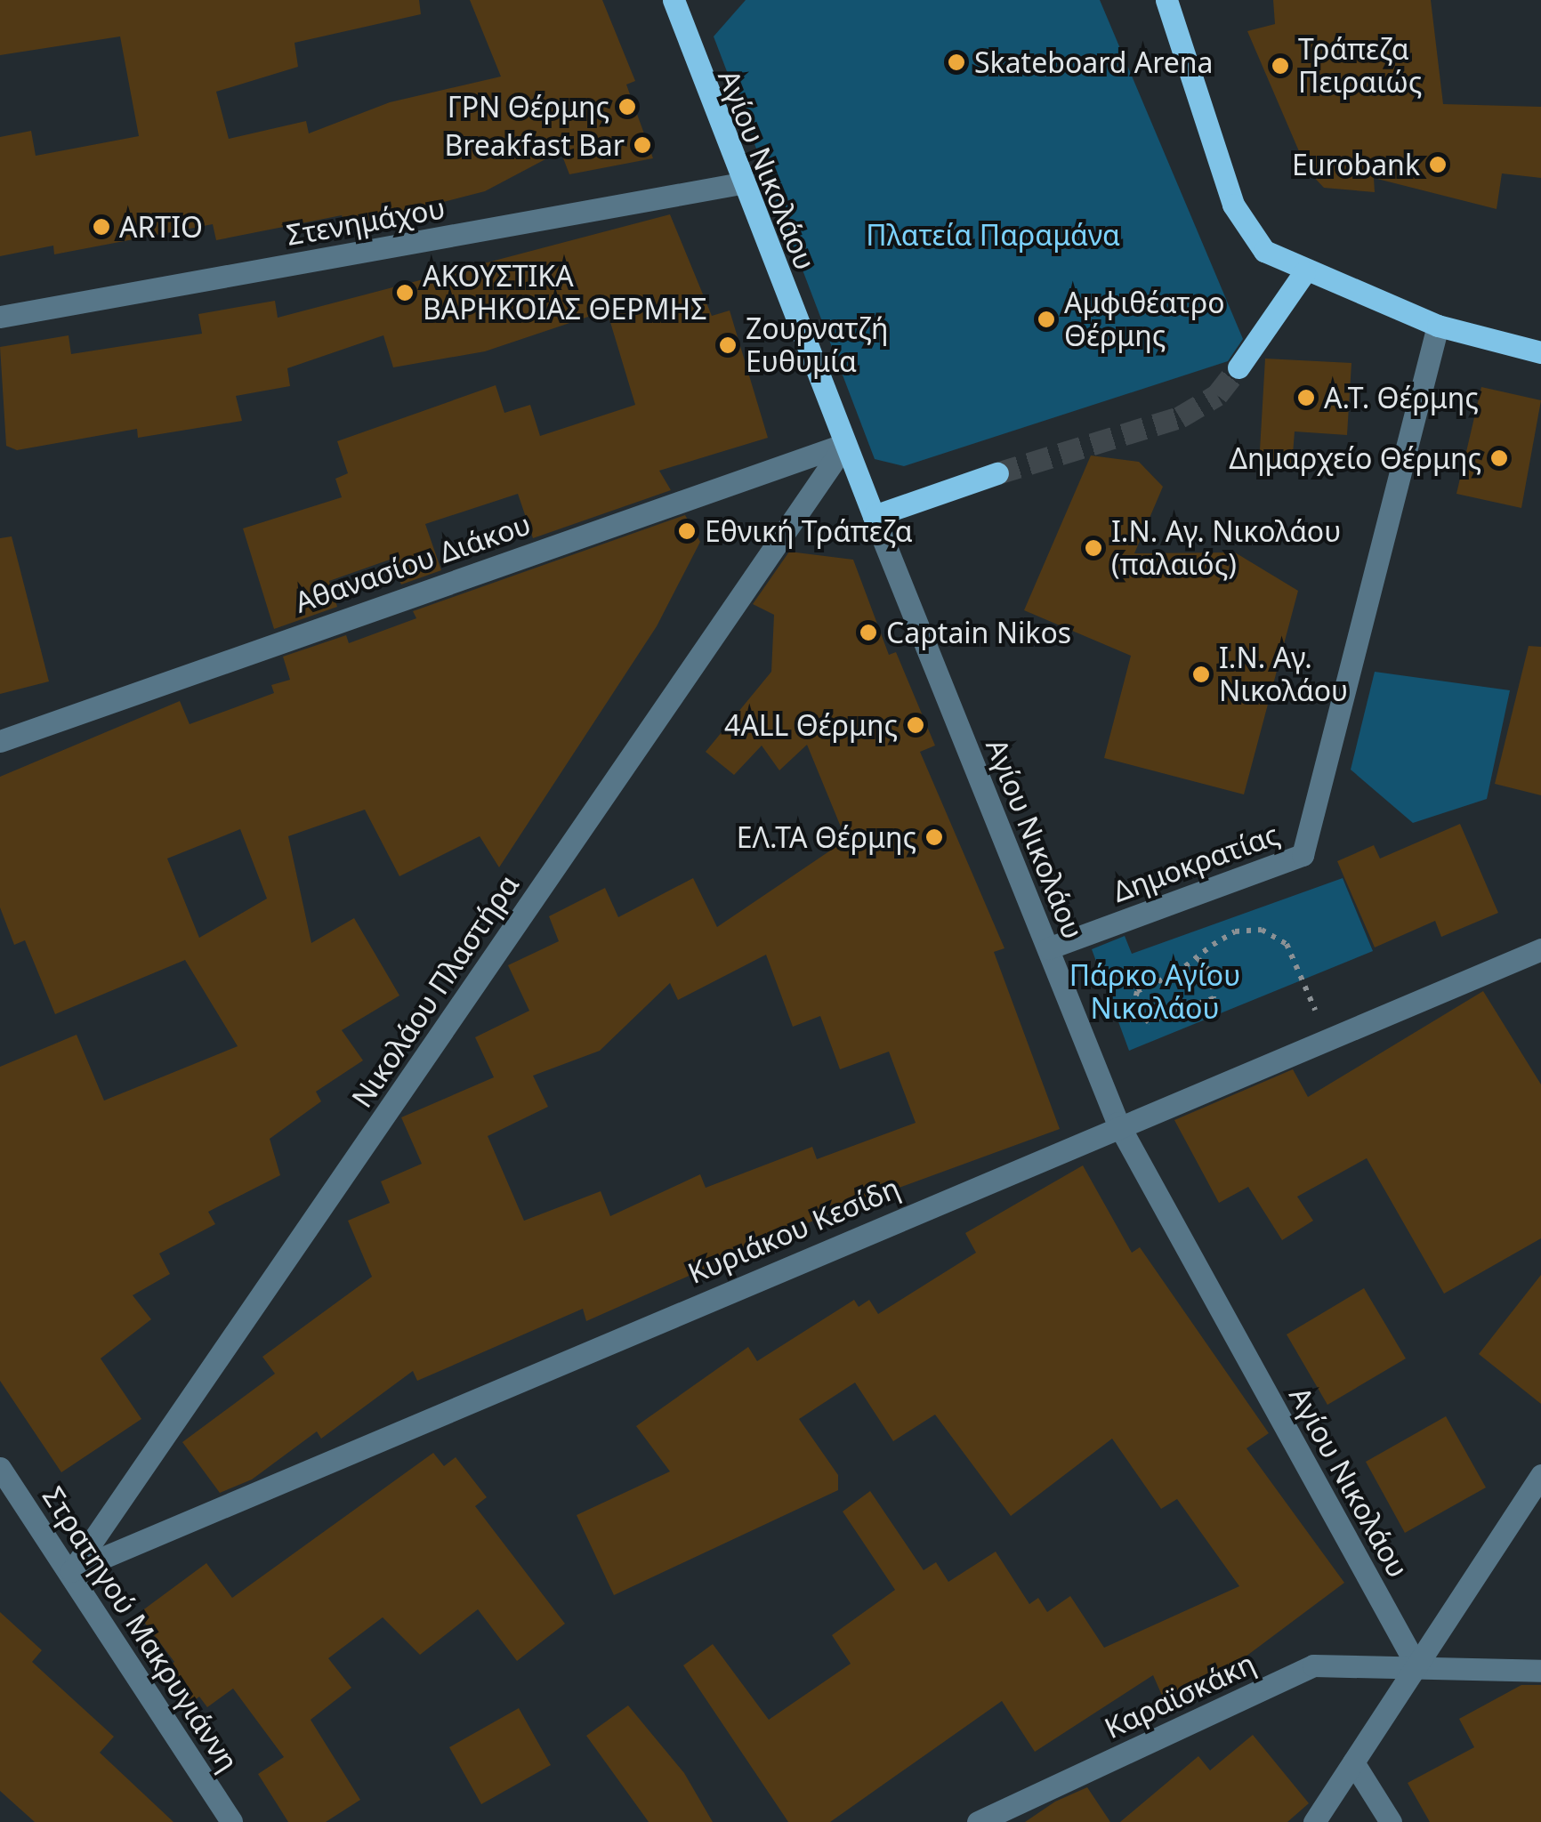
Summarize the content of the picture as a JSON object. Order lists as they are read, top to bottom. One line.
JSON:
{"streets":{"main road":["Αγίου Νικολάου"],"street":["Στενημάχου","Αθανασίου Διάκου","Δημοκρατίας","Νικολάου Πλαστήρα","Κυριάκου Κεσίδη","Στρατηγού Μακρυγιάννη","Καραϊσκάκη"]},"crossings":[["Αγίου Νικολάου","Στενημάχου"],["Αγίου Νικολάου","Αθανασίου Διάκου"],["Αγίου Νικολάου","Δημοκρατίας"],["Αγίου Νικολάου","Νικολάου Πλαστήρα"],["Αγίου Νικολάου","Κυριάκου Κεσίδη"],["Αγίου Νικολάου","Καραϊσκάκη"],["Αθανασίου Διάκου","Νικολάου Πλαστήρα"],["Νικολάου Πλαστήρα","Κυριάκου Κεσίδη"],["Νικολάου Πλαστήρα","Στρατηγού Μακρυγιάννη"],["Κυριάκου Κεσίδη","Στρατηγού Μακρυγιάννη"]],"parks":["Πλατεία Παραμάνα","Πάρκο Αγίου Νικολάου"],"places":["Skateboard Arena","Τράπεζα Πειραιώς","ΓΡΝ Θέρμης","Breakfast Bar","Eurobank","ARTIO","ΑΚΟΥΣΤΙΚΑ ΒΑΡΗΚΟΙΑΣ ΘΕΡΜΗΣ","Αμφιθέατρο Θέρμης","Ζουρνατζή Ευθυμία","Α.Τ. Θέρμης","Δημαρχείο Θέρμης","Εθνική Τράπεζα","Ι.Ν. Αγ. Νικολάου (παλαιός)","Captain Nikos","Ι.Ν. Αγ. Νικολάου","4ALL Θέρμης","ΕΛ.ΤΑ Θέρμης"]}
